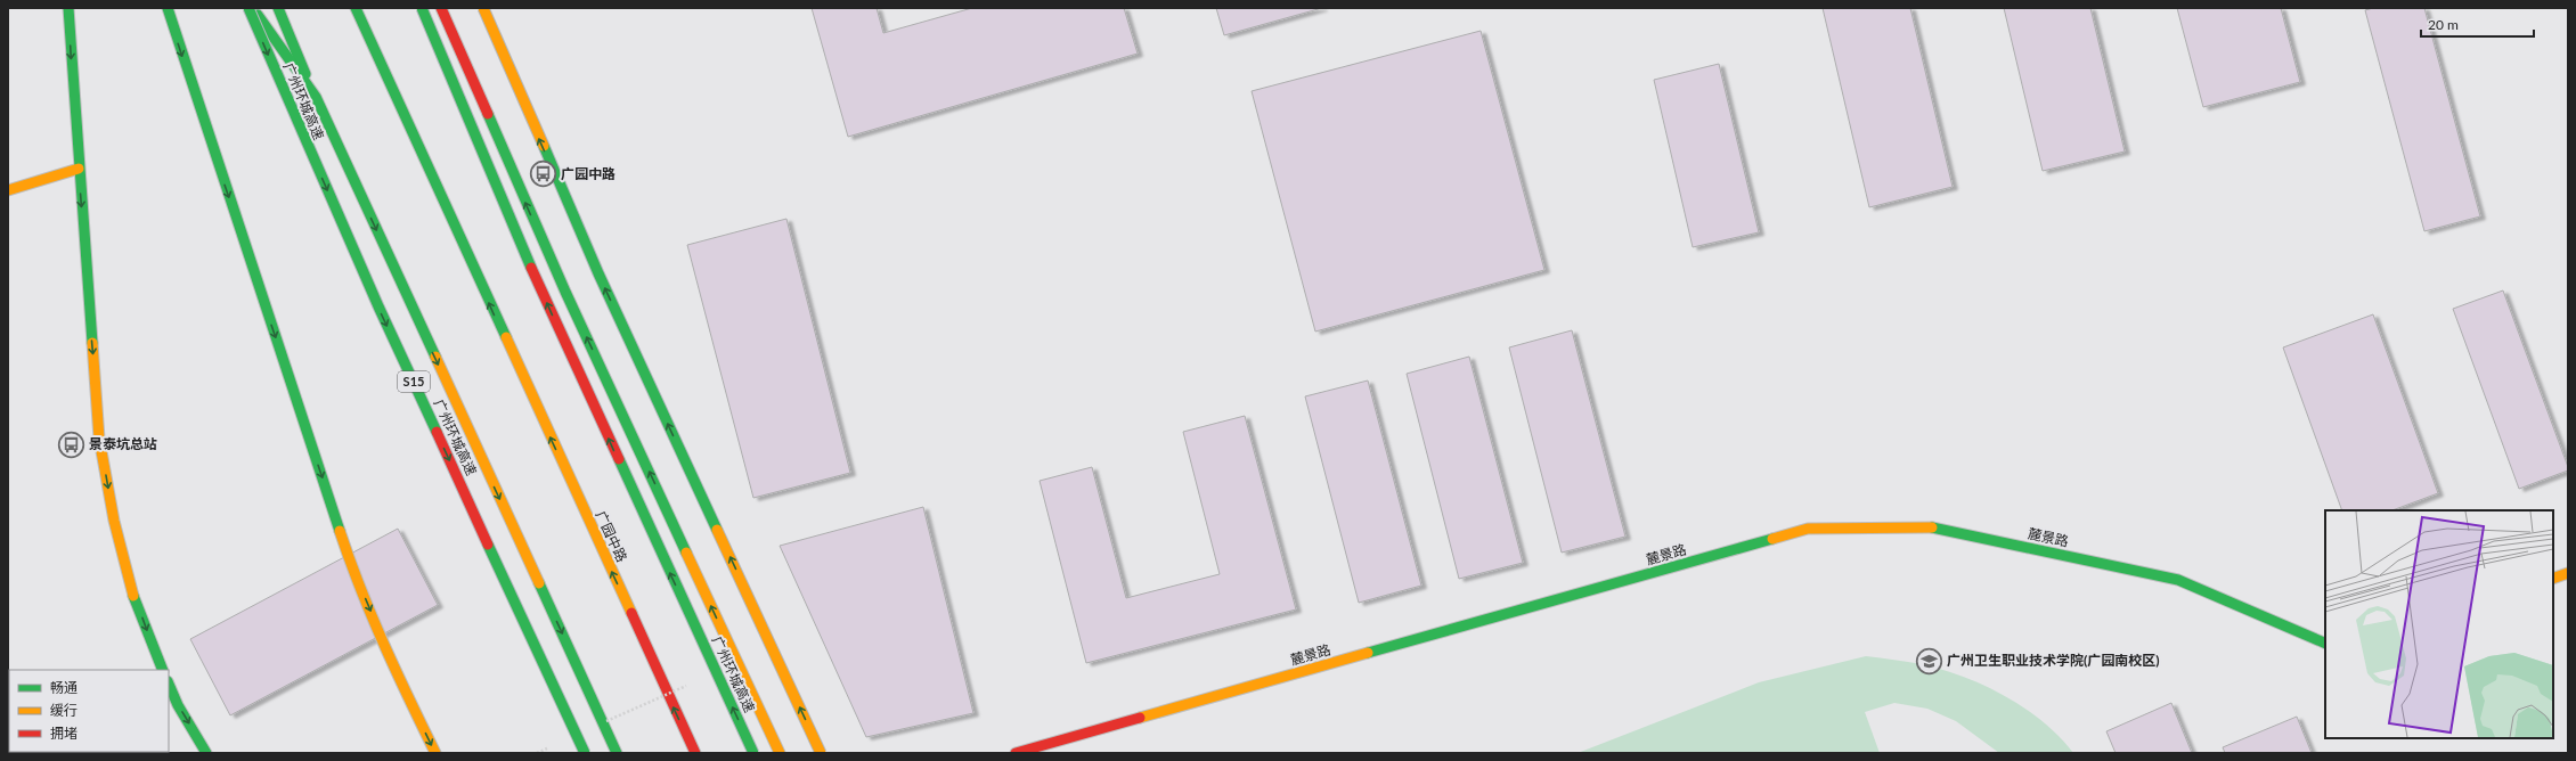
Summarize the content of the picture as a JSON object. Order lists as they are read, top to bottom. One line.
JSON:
{"streets":{"main road":["广州环城高速","S15","广园中路","麓景路"]},"places":{"bus stop":["广园中路","景泰坑总站"],"school or university":["广州卫生职业技术学院(广园南校区)"]},"legend":["畅通","缓行","拥堵"],"scale_bar":"20 m"}
